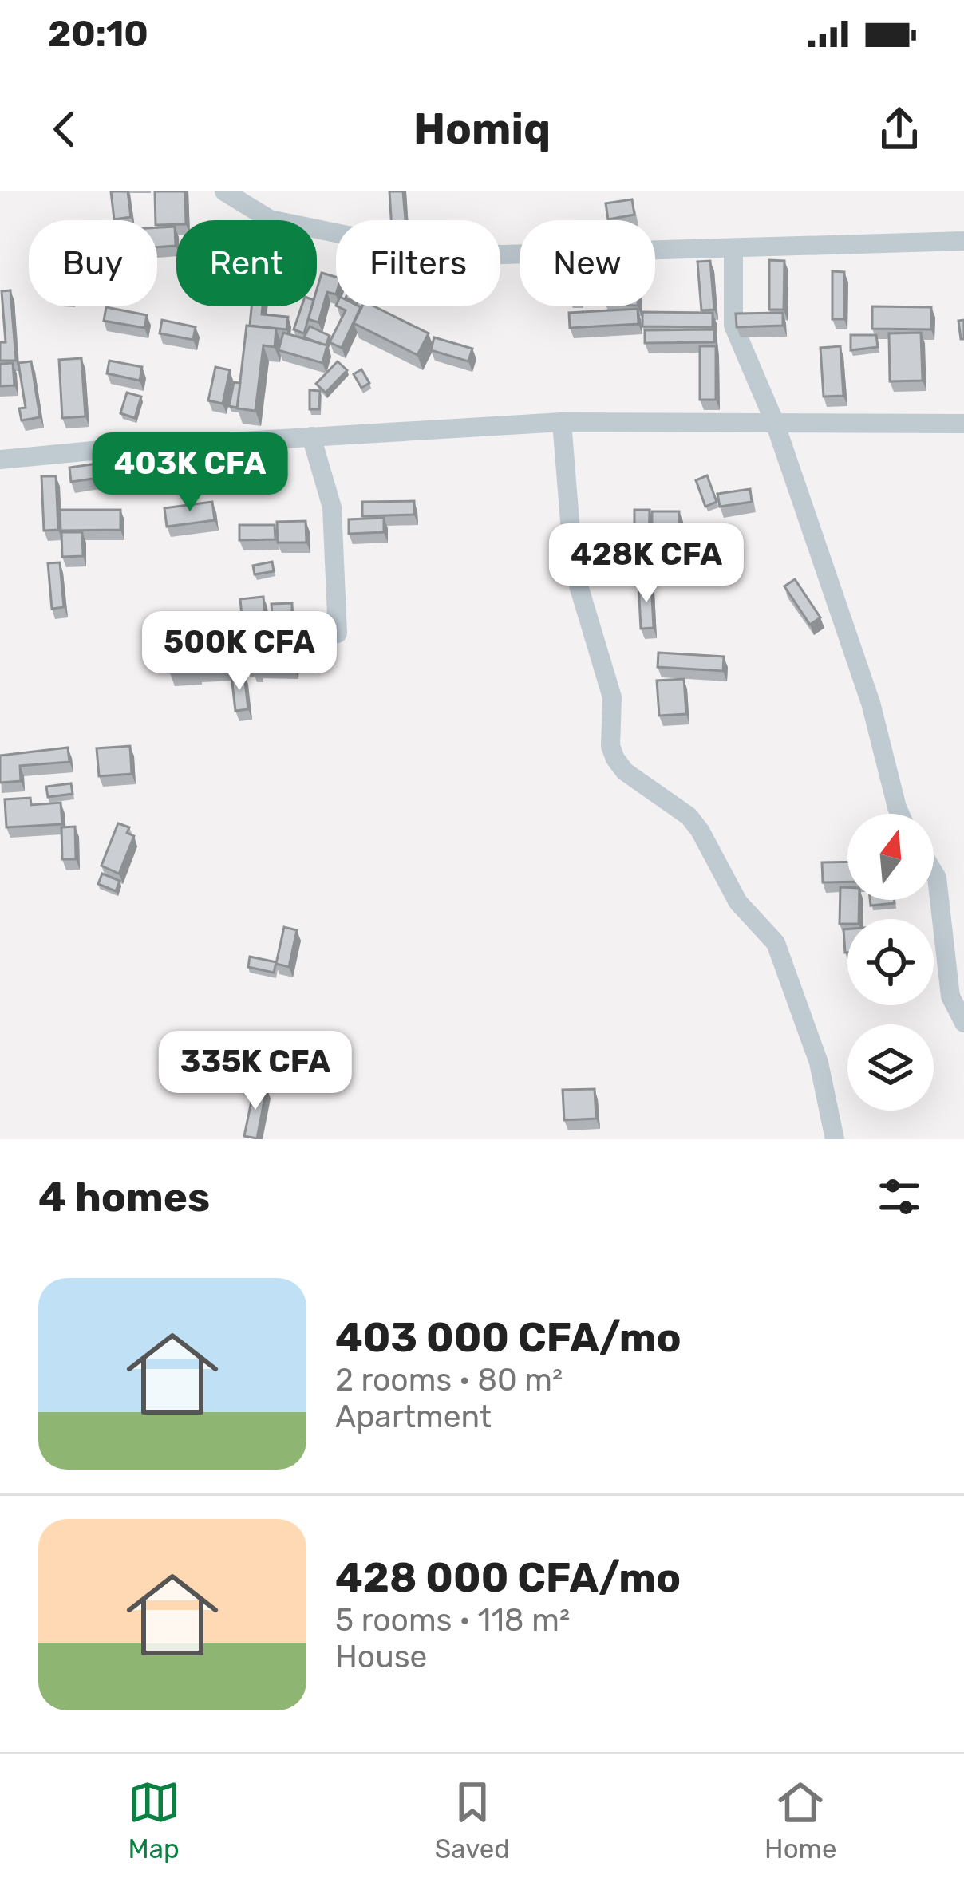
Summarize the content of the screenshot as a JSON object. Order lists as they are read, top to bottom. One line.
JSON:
{"north":"top","page":{"status":"20:10","header":"Homiq","chip":["Buy","Rent","Filters","New"],"price":["403K CFA","428K CFA","500K CFA","335K CFA"],"heading":"4 homes","list":[{"name":"403 000 CFA/mo","note":"2 rooms · 80 m² · Apartment"},{"name":"428 000 CFA/mo","note":"5 rooms · 118 m² · House"}],"tabs":["Map","Saved","Home"]}}
